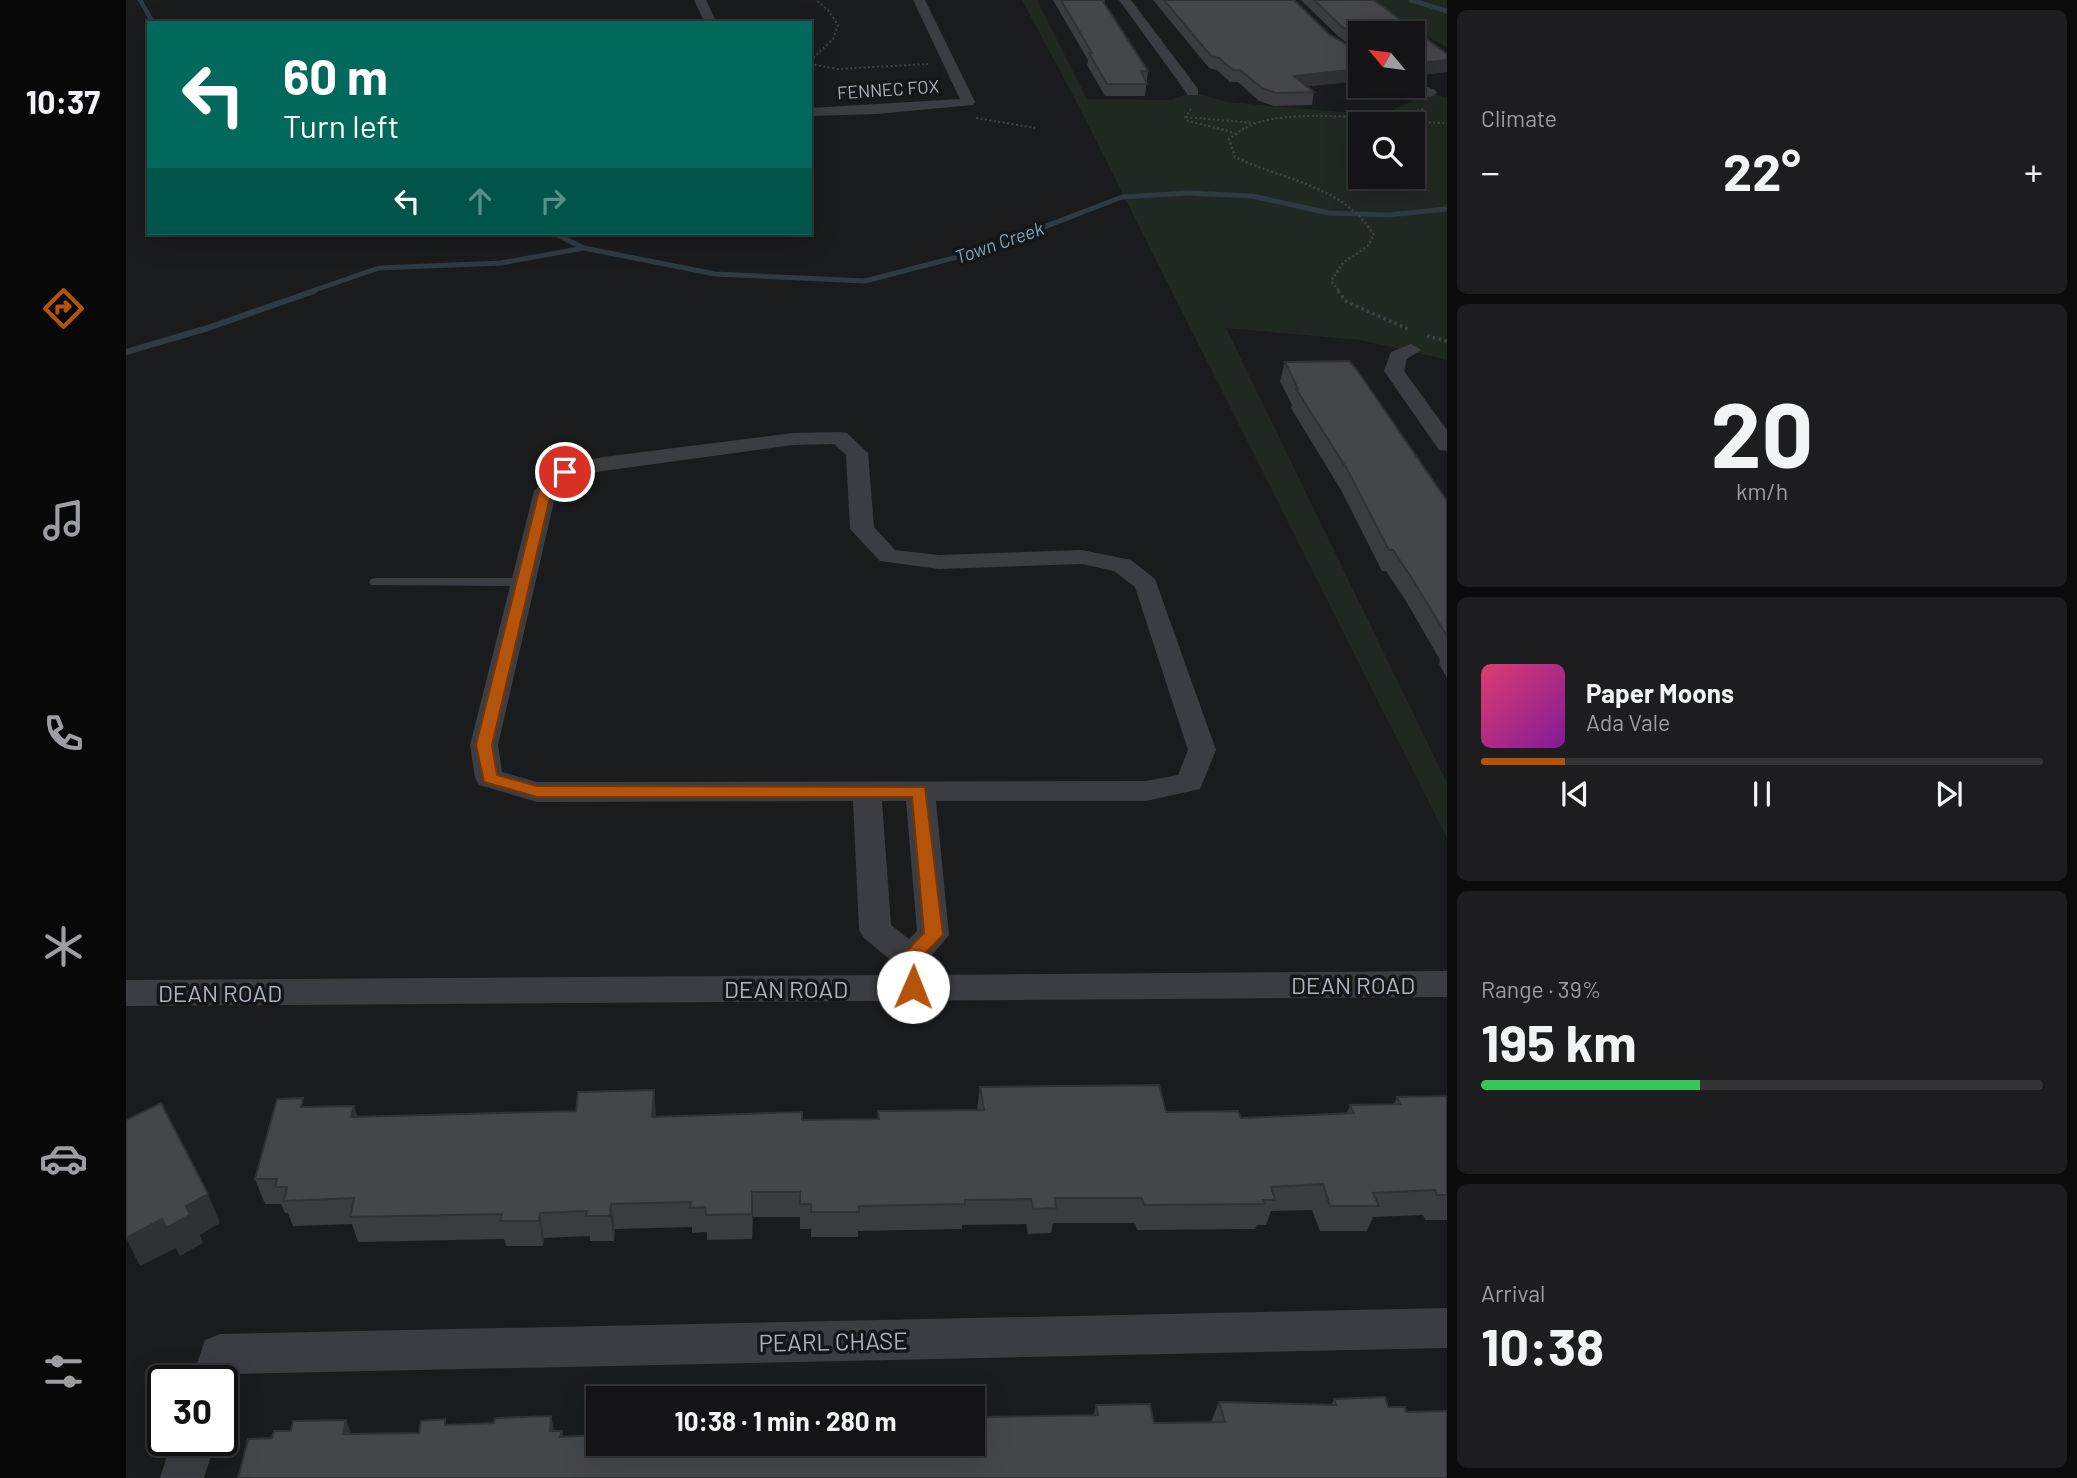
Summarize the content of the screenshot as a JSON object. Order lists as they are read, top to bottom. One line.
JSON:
{"streets":{"street":["FENNEC FOX","DEAN ROAD","PEARL CHASE"]},"water":["Town Creek"],"north":"top left","page":{"tabs":"10:37","tile":["Climate",["20","km/h"],["Range · 39%","195 km"],["Arrival","10:38"]],"turn":["60 m","Turn left"],"heat":["−","22°","+"],"song":["Paper Moons","Ada Vale"],"limit":"30","trip":"10:38 · 1 min · 280 m"}}
